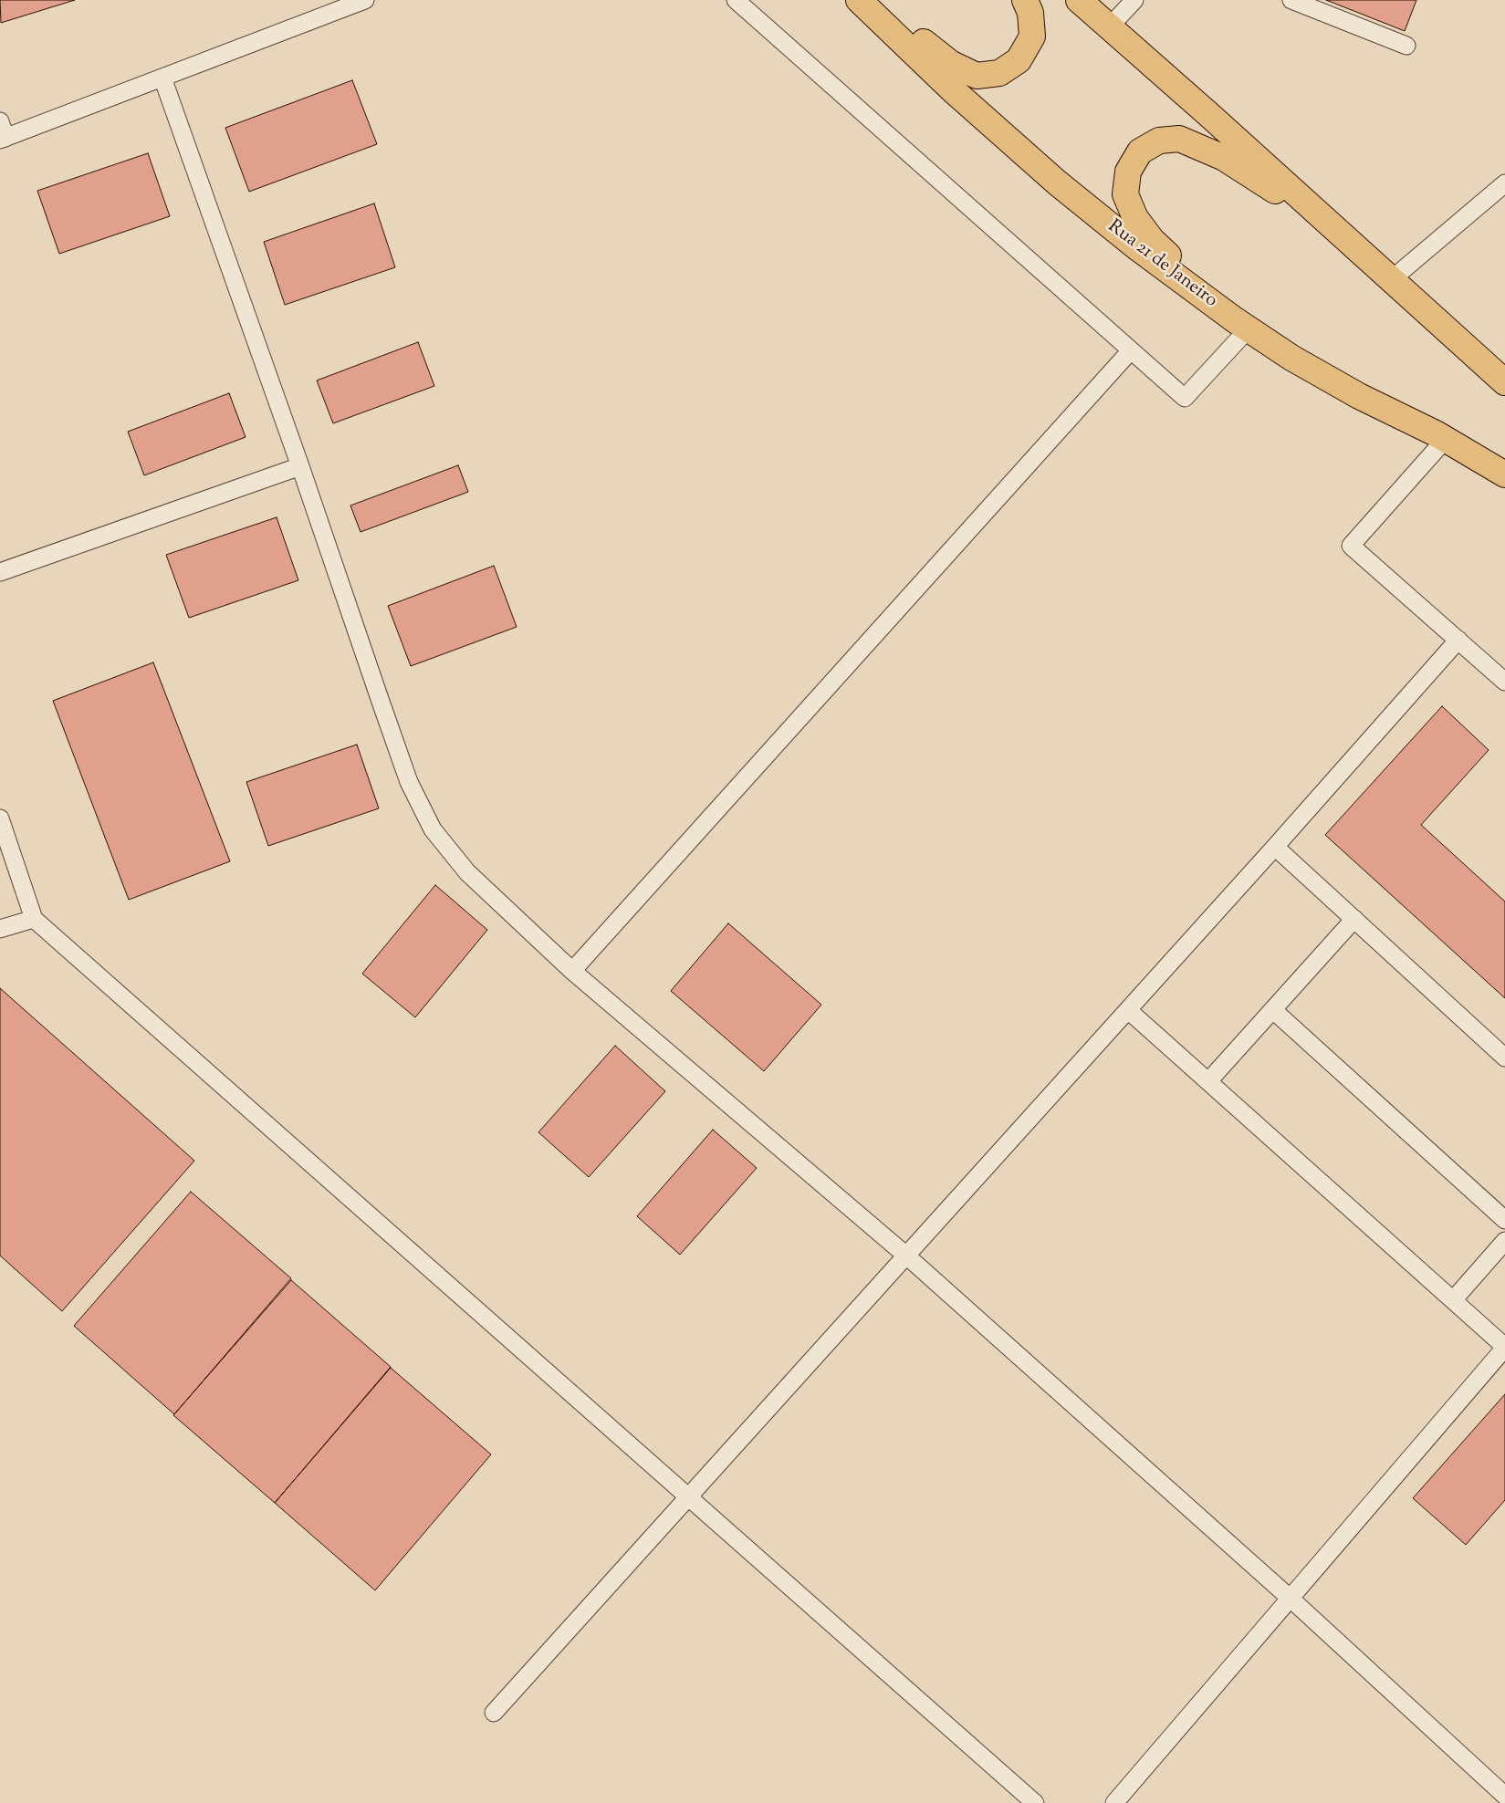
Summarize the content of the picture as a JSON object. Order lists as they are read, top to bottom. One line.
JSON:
{"streets":{"main road":["Rua 21 de Janeiro"]}}
